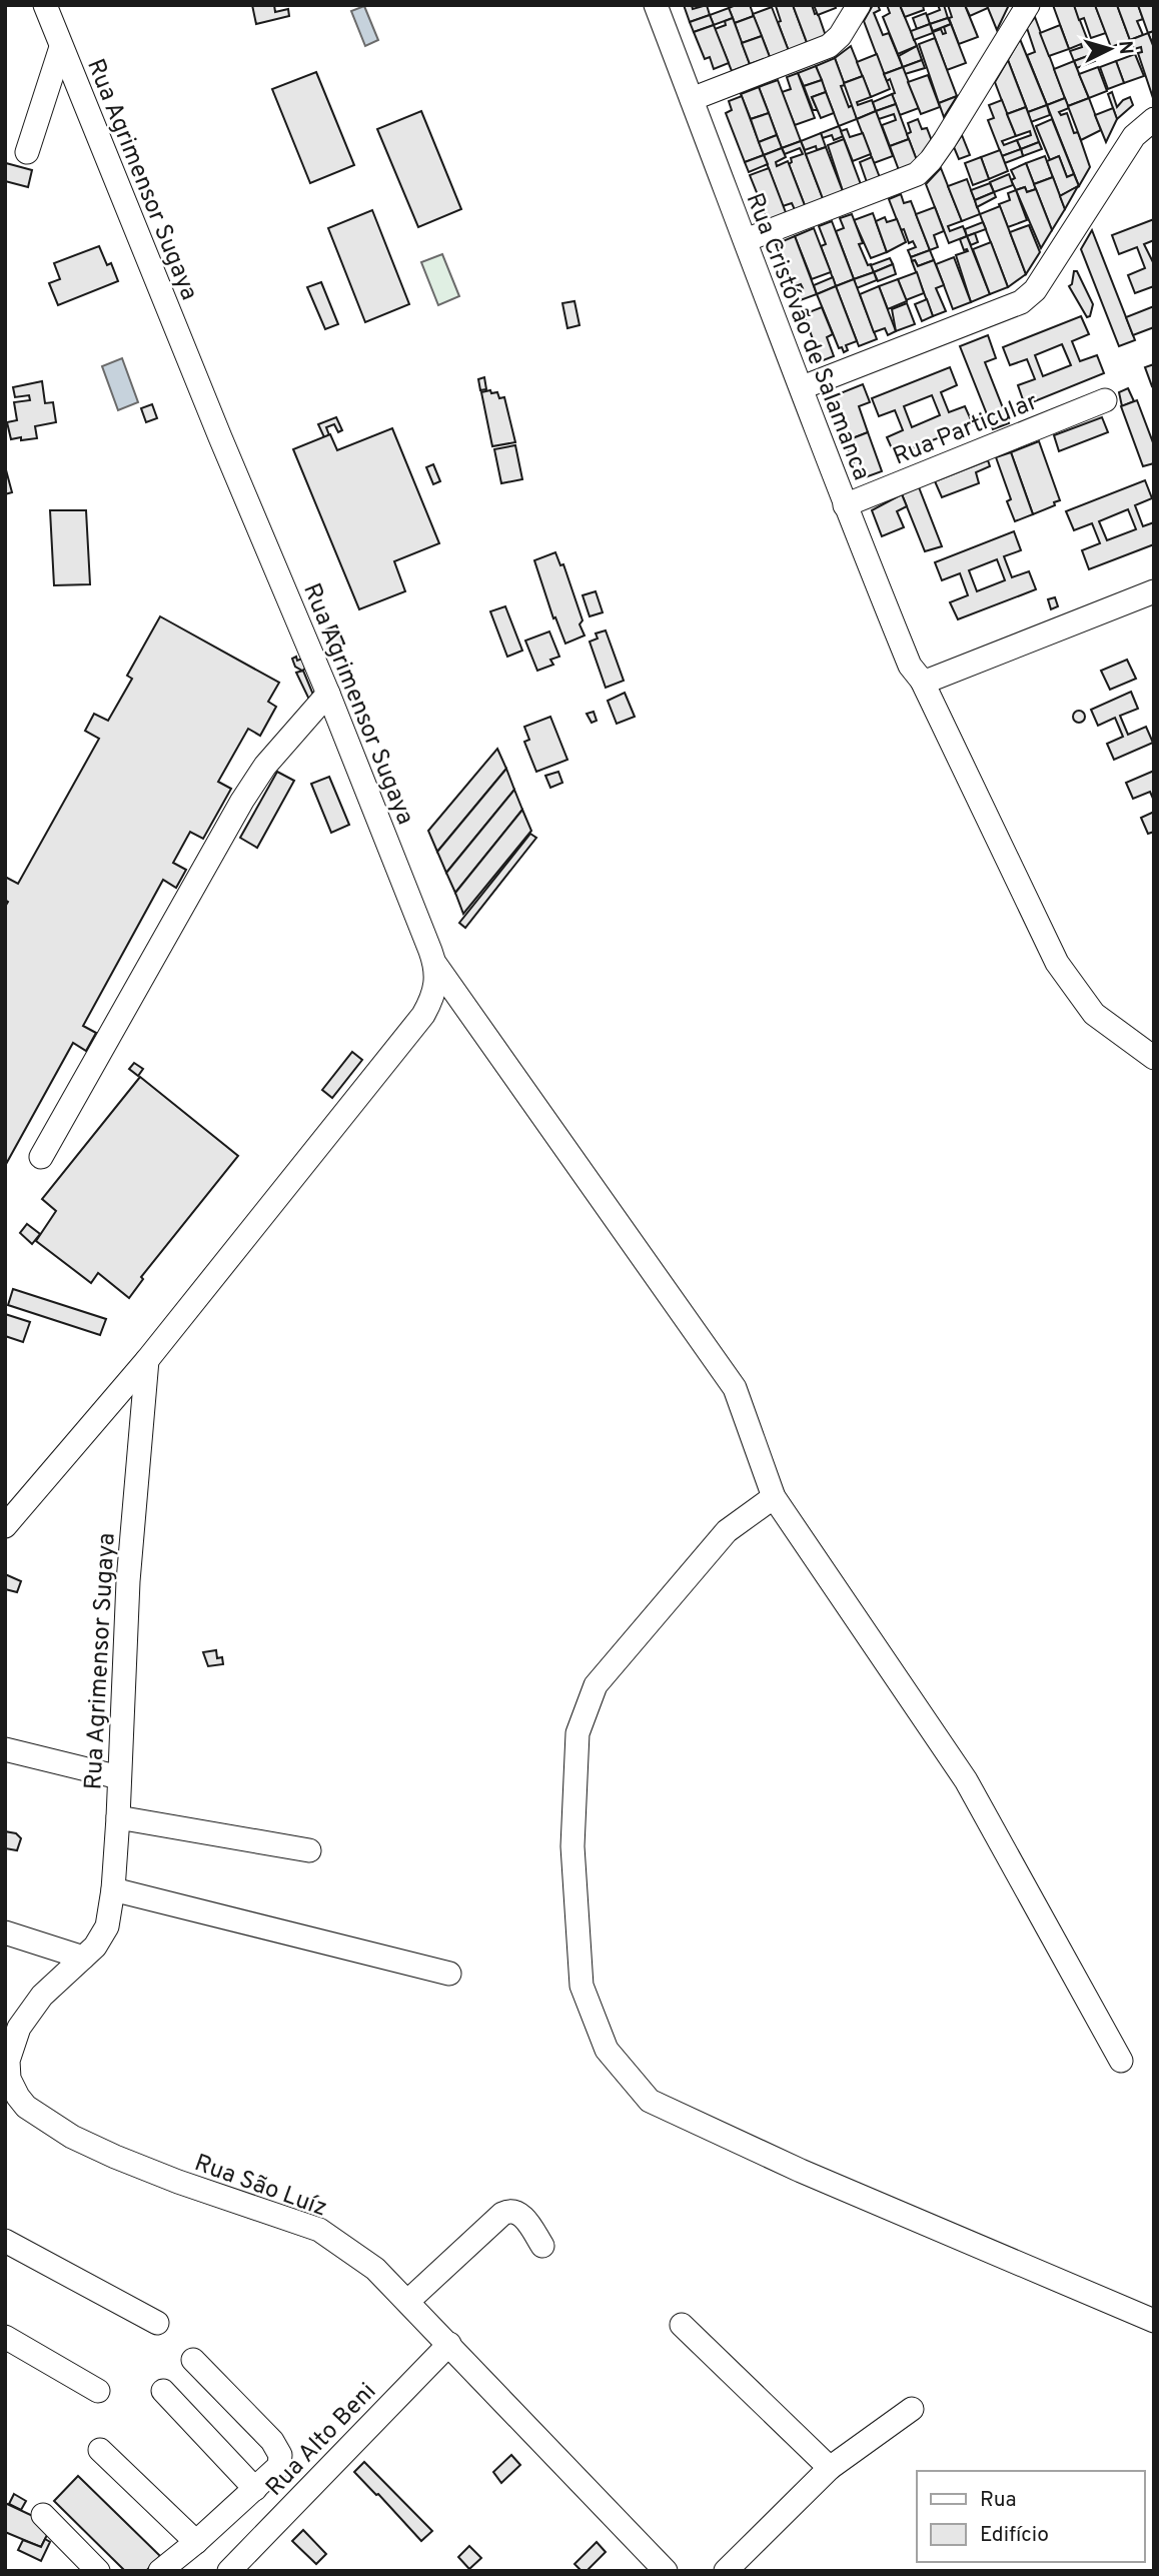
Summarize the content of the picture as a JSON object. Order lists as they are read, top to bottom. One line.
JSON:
{"streets":{"street":["Rua Agrimensor Sugaya","Rua Cristóvão de Salamanca","Rua Particular","Rua São Luíz","Rua Alto Beni"]},"crossings":[["Rua Agrimensor Sugaya","Rua São Luíz"],["Rua Cristóvão de Salamanca","Rua Particular"],["Rua São Luíz","Rua Alto Beni"]],"legend":["Rua","Edifício"],"north":"right"}
